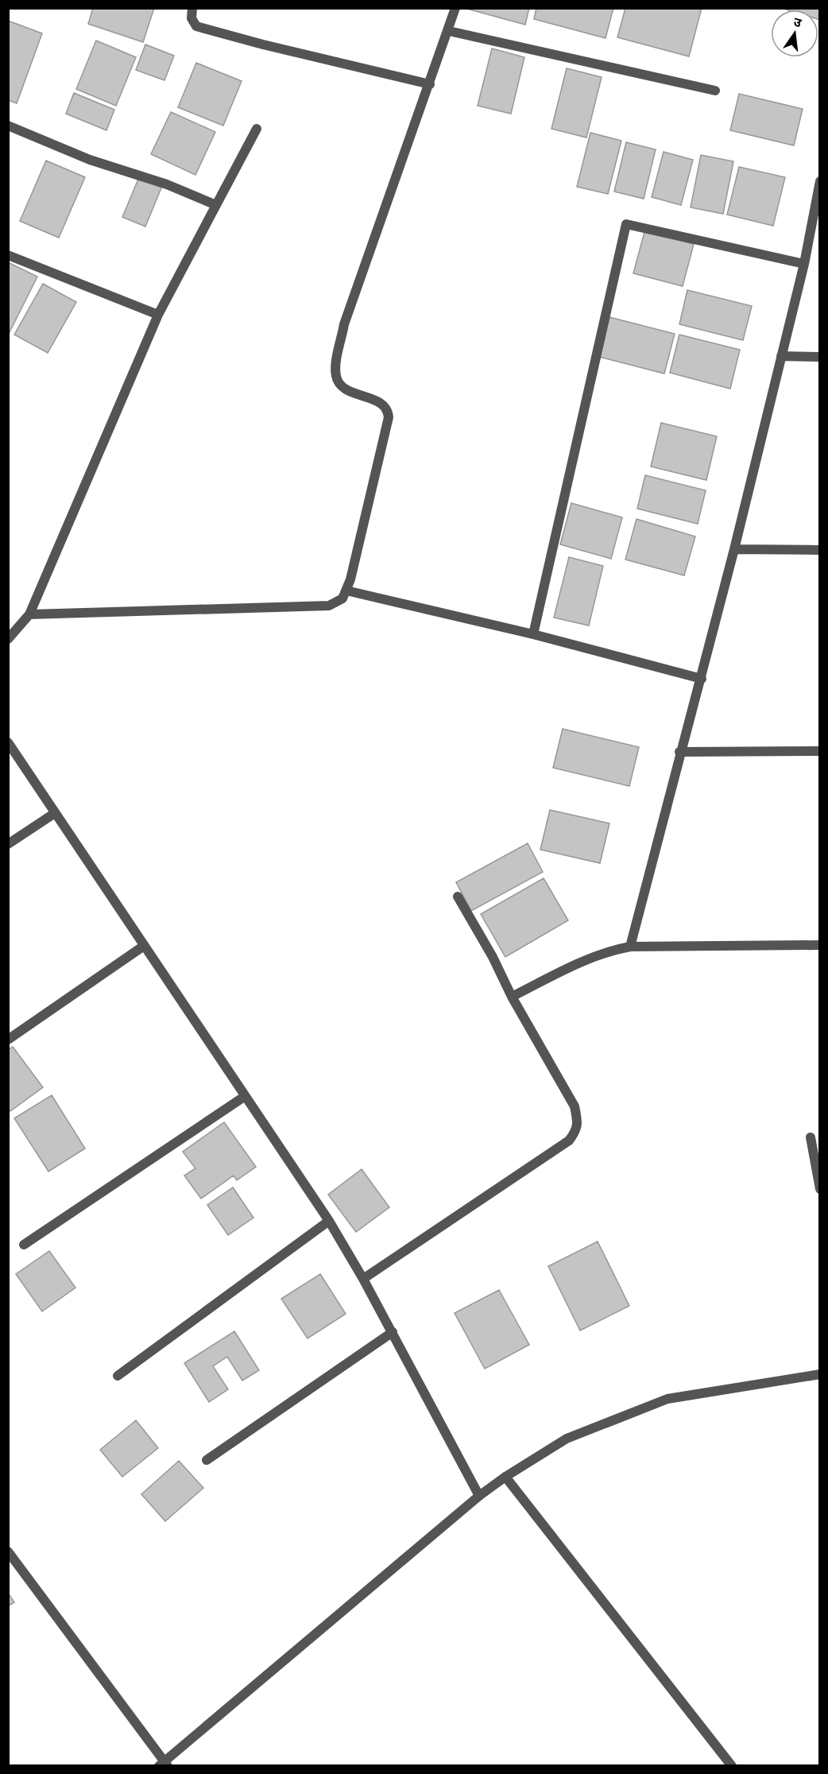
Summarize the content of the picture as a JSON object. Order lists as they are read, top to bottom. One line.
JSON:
{"north":"top"}
